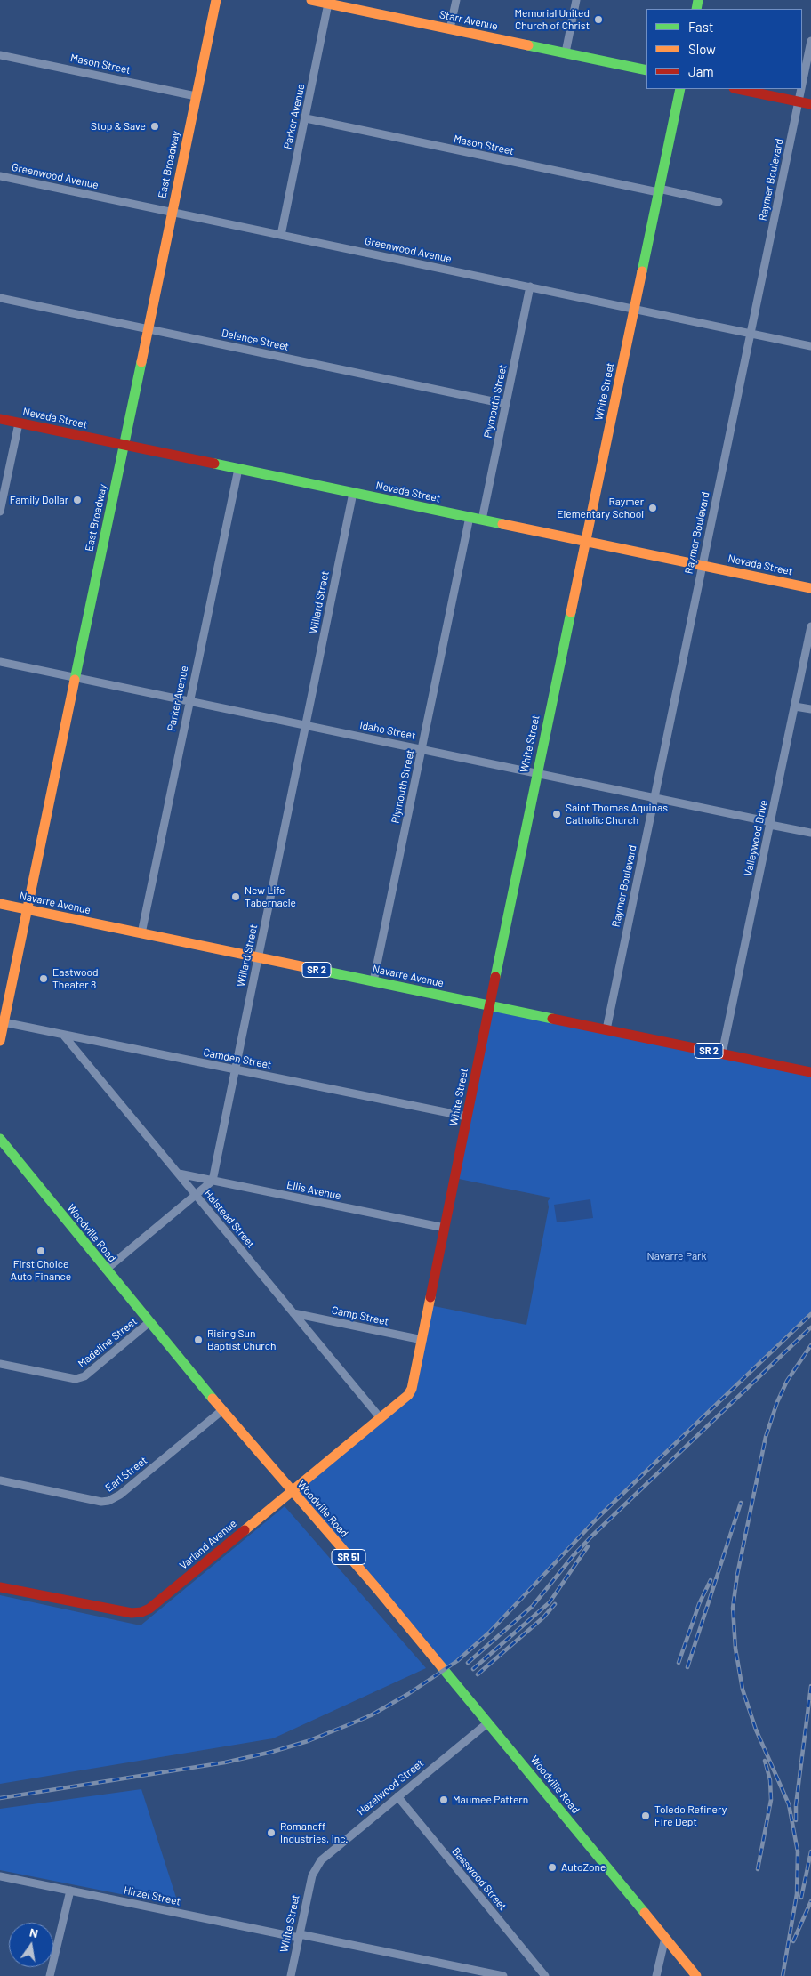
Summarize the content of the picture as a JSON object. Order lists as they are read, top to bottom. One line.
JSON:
{"streets":{"street":["Starr Avenue","Mason Street","Parker Avenue","East Broadway","Greenwood Avenue","Raymer Boulevard","Delence Street","White Street","Plymouth Street","Nevada Street","Willard Street","Idaho Street","Valleywood Drive","Navarre Avenue","SR 2","Camden Street","Ellis Avenue","Halstead Street","Woodville Road","Camp Street","Madeline Street","Earl Street","Varland Avenue","SR 51","Hazelwood Street","Basswood Street","Hirzel Street"]},"crossings":[["Starr Avenue","Parker Avenue"],["Mason Street","Parker Avenue"],["Mason Street","East Broadway"],["Mason Street","White Street"],["Parker Avenue","Greenwood Avenue"],["Parker Avenue","Nevada Street"],["Parker Avenue","Idaho Street"],["Parker Avenue","Navarre Avenue"],["East Broadway","Greenwood Avenue"],["East Broadway","Delence Street"],["East Broadway","Nevada Street"],["East Broadway","Idaho Street"],["East Broadway","Navarre Avenue"],["East Broadway","Camden Street"],["Greenwood Avenue","Raymer Boulevard"],["Greenwood Avenue","White Street"],["Greenwood Avenue","Plymouth Street"],["Raymer Boulevard","Nevada Street"],["Raymer Boulevard","Idaho Street"],["Raymer Boulevard","Navarre Avenue"],["Delence Street","Plymouth Street"],["White Street","Nevada Street"],["White Street","Idaho Street"],["White Street","Navarre Avenue"],["White Street","Camden Street"],["White Street","Ellis Avenue"],["White Street","Camp Street"],["White Street","Varland Avenue"],["White Street","Hazelwood Street"],["White Street","Hirzel Street"],["Plymouth Street","Nevada Street"],["Plymouth Street","Idaho Street"],["Plymouth Street","Navarre Avenue"],["Nevada Street","Willard Street"],["Willard Street","Idaho Street"],["Willard Street","Navarre Avenue"],["Willard Street","Camden Street"],["Willard Street","Ellis Avenue"],["Idaho Street","Valleywood Drive"],["Valleywood Drive","Navarre Avenue"],["Camden Street","Halstead Street"],["Ellis Avenue","Halstead Street"],["Halstead Street","Camp Street"],["Halstead Street","Varland Avenue"],["Woodville Road","Madeline Street"],["Woodville Road","Earl Street"],["Woodville Road","Varland Avenue"],["Woodville Road","Hazelwood Street"],["Hazelwood Street","Basswood Street"]],"parks":["Navarre Park"],"places":["Memorial United Church of Christ","Stop & Save","Family Dollar","Raymer Elementary School","Saint Thomas Aquinas Catholic Church","New Life Tabernacle","Eastwood Theater 8","First Choice Auto Finance","Rising Sun Baptist Church","Maumee Pattern","Toledo Refinery Fire Dept","Romanoff Industries, Inc.","AutoZone"],"legend":["Fast","Slow","Jam"],"north":"top"}
